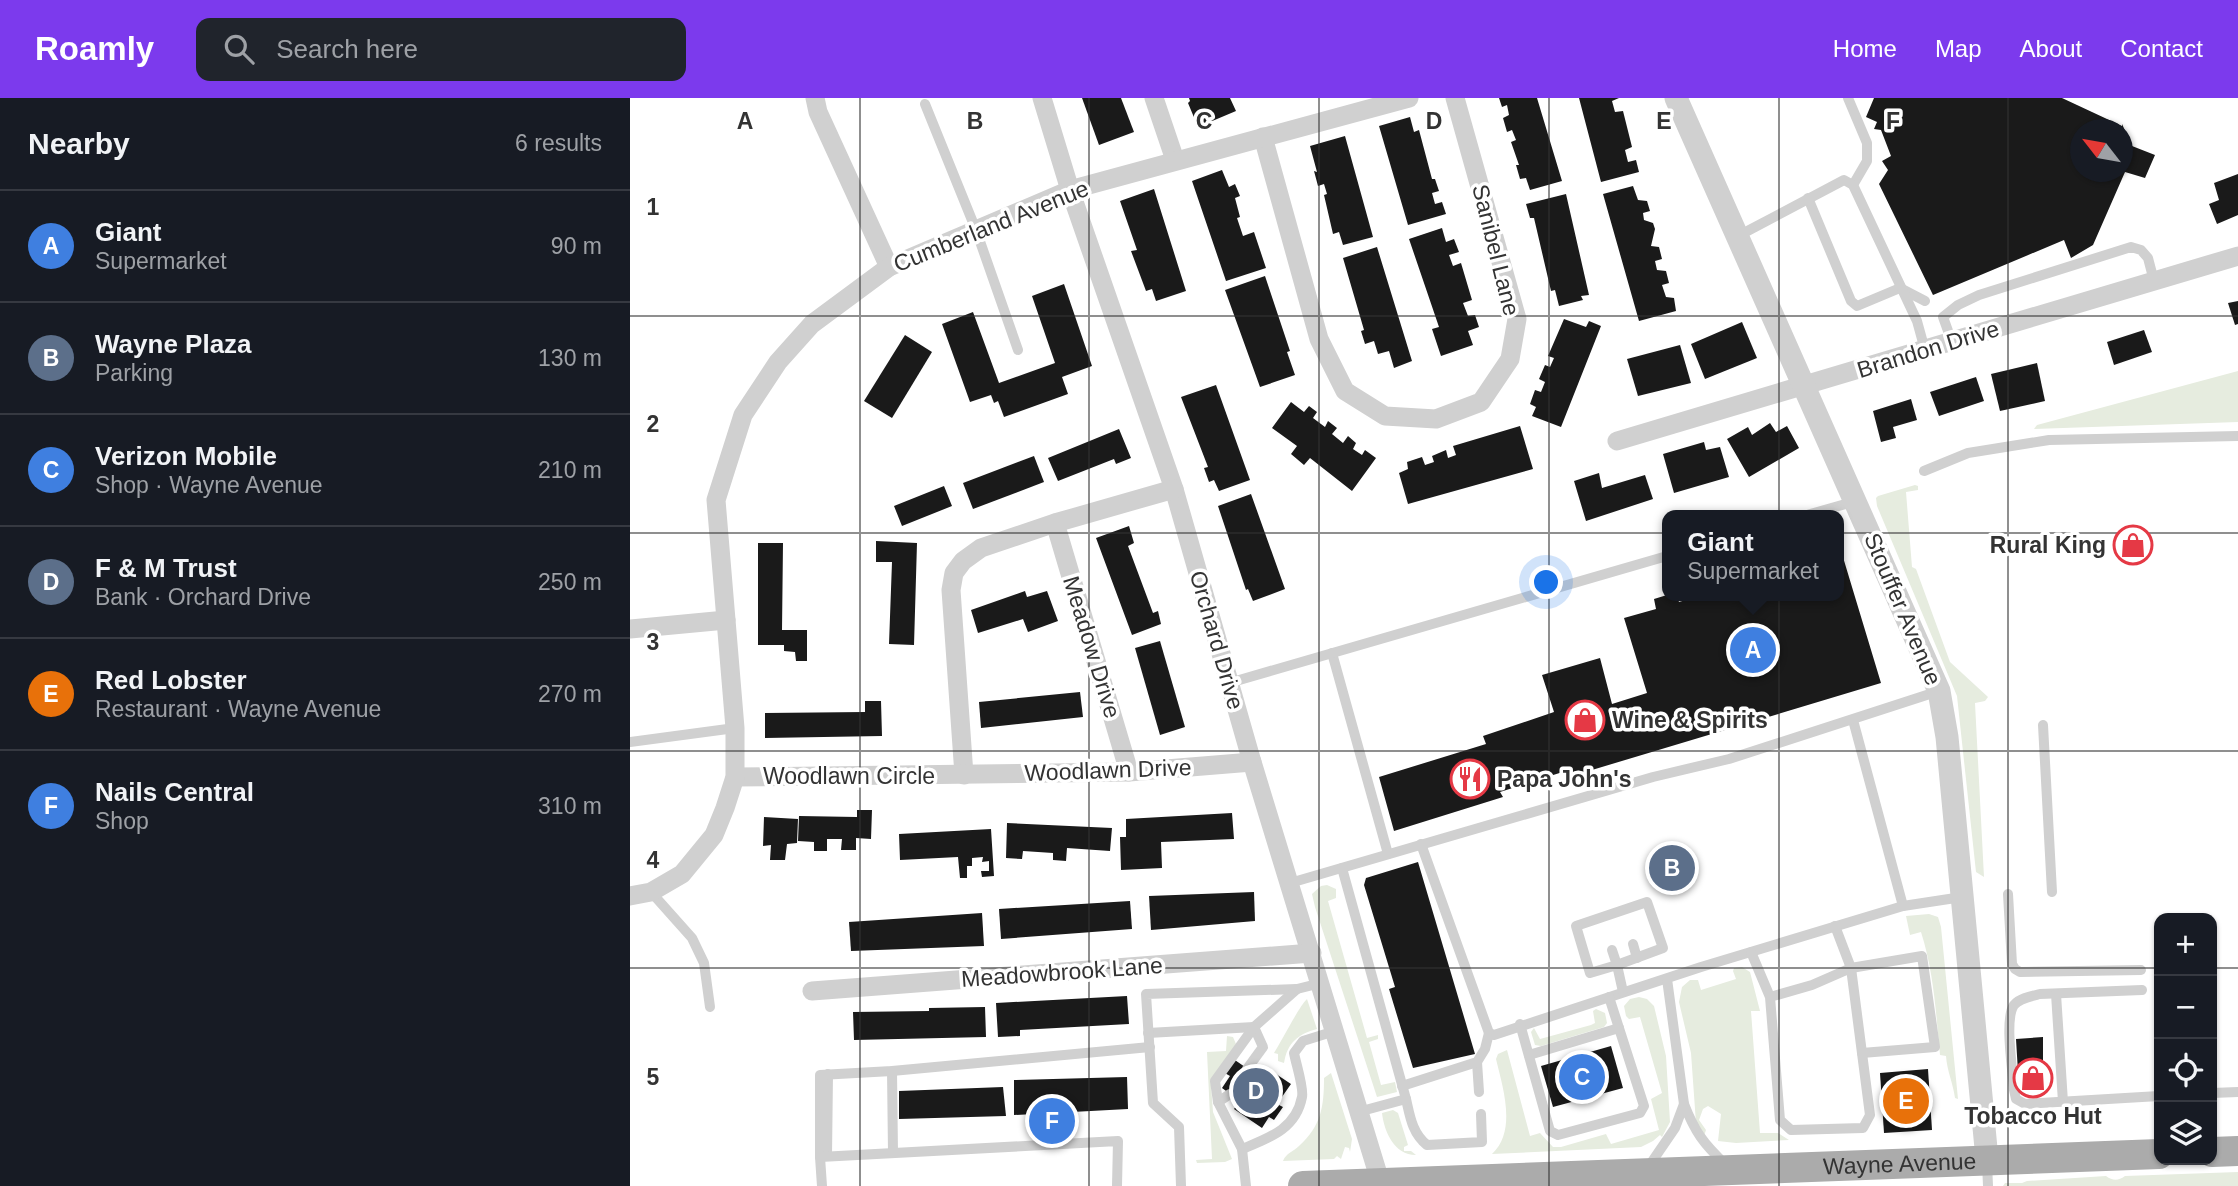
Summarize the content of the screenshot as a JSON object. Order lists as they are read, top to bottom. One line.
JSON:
{"streets":{"main road":["Wayne Avenue"],"street":["Cumberland Avenue","Sanibel Lane","Brandon Drive","Stouffer Avenue","Orchard Drive","Meadow Drive","Woodlawn Drive","Woodlawn Circle","Meadowbrook Lane"]},"crossings":[["Cumberland Avenue","Sanibel Lane"],["Cumberland Avenue","Orchard Drive"],["Cumberland Avenue","Woodlawn Circle"],["Brandon Drive","Stouffer Avenue"],["Stouffer Avenue","Wayne Avenue"],["Orchard Drive","Woodlawn Drive"],["Orchard Drive","Meadowbrook Lane"],["Orchard Drive","Wayne Avenue"],["Meadow Drive","Woodlawn Drive"],["Woodlawn Drive","Woodlawn Circle"]],"places":{"shop":["Rural King","Wine & Spirits","Tobacco Hut"],"restaurant":["Papa John's"]},"north":"top left","page":{"header":"Roamly","search":"Search here","nav":["Home","Map","About","Contact"],"heading":["Nearby","6 results"],"list":[{"mark":"A","name":"Giant","note":"Supermarket","value":"90 m"},{"mark":"B","name":"Wayne Plaza","note":"Parking","value":"130 m"},{"mark":"C","name":"Verizon Mobile","note":"Shop · Wayne Avenue","value":"210 m"},{"mark":"D","name":"F & M Trust","note":"Bank · Orchard Drive","value":"250 m"},{"mark":"E","name":"Red Lobster","note":"Restaurant · Wayne Avenue","value":"270 m"},{"mark":"F","name":"Nails Central","note":"Shop","value":"310 m"}],"popup":["Giant","Supermarket"],"pins":["A","B","C","D","E","F"],"map_buttons":["+","−"]},"grid":{"columns":["A","B","C","D","E","F"],"rows":["1","2","3","4","5"]}}
